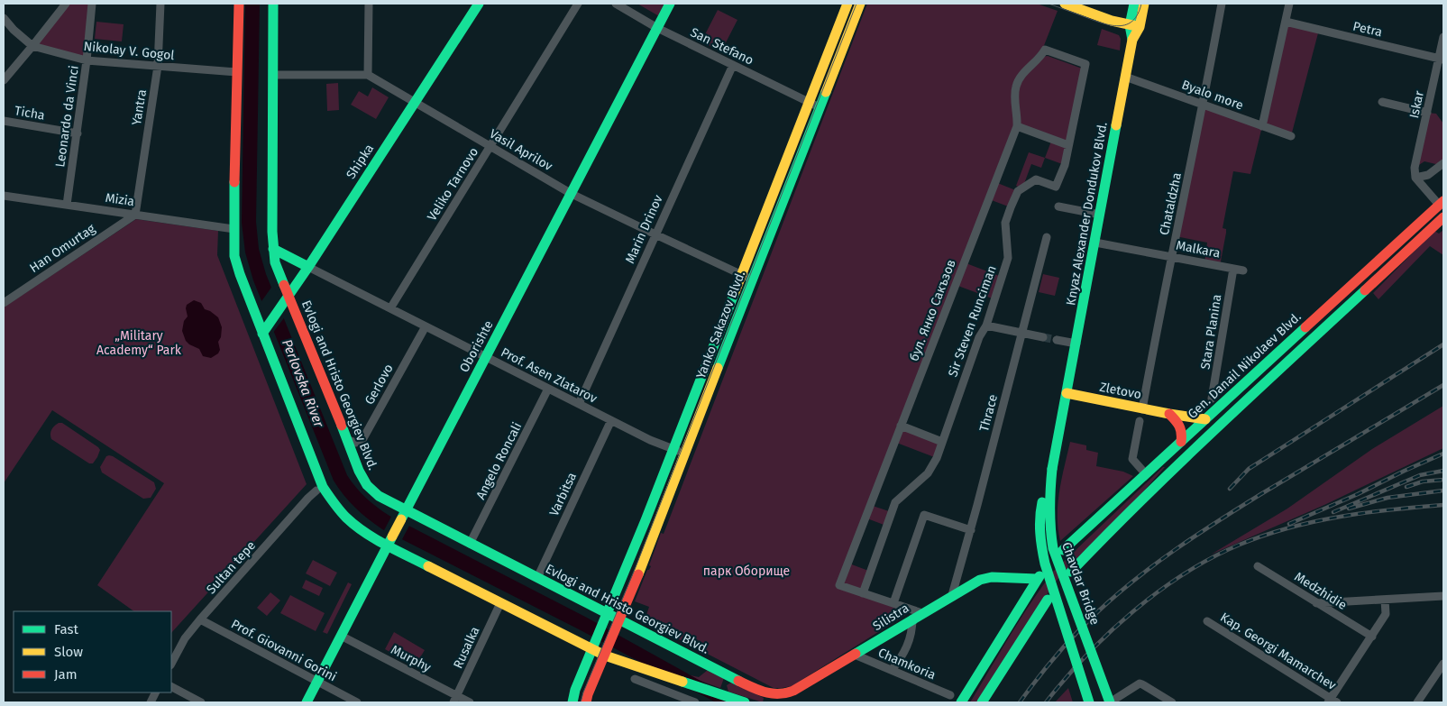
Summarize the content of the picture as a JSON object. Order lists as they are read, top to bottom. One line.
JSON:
{"streets":{"main road":["Shipka","Knyaz Alexander Dondukov Blvd.","Yanko Sakazov Blvd.","Oborishte","Gen. Danail Nikolaev Blvd.","Evlogi and Hristo Georgiev Blvd.","Zletovo","Chavdar Bridge","Silistra"],"street":["Petra","San Stefano","Nikolay V. Gogol","Byalo more","Iskar","Yantra","Ticha","Leonardo da Vinci","Vasil Aprilov","Veliko Tarnovo","Mizia","Chataldzha","Marin Drinov","Han Omurtag","Malkara","бул. Янко Сакъзов","Sir Steven Runciman","Stara Planina","Prof. Asen Zlatarov","Gerlovo","Thrace","Angelo Roncali","Varbitsa","Sultan tepe","Medzhidie","Rusalka","Prof. Giovanni Gorini","Kap. Georgi Mamarchev","Murphy","Chamkoria"]},"crossings":[["Petra","Iskar"],["San Stefano","Marin Drinov"],["San Stefano","Yanko Sakazov Blvd."],["San Stefano","Oborishte"],["Nikolay V. Gogol","Yantra"],["Nikolay V. Gogol","Leonardo da Vinci"],["Byalo more","Chataldzha"],["Byalo more","Knyaz Alexander Dondukov Blvd."],["Yantra","Mizia"],["Yantra","Han Omurtag"],["Ticha","Leonardo da Vinci"],["Leonardo da Vinci","Mizia"],["Vasil Aprilov","Shipka"],["Vasil Aprilov","Veliko Tarnovo"],["Vasil Aprilov","Marin Drinov"],["Vasil Aprilov","Yanko Sakazov Blvd."],["Vasil Aprilov","Oborishte"],["Vasil Aprilov","Evlogi and Hristo Georgiev Blvd."],["Shipka","Prof. Asen Zlatarov"],["Shipka","Evlogi and Hristo Georgiev Blvd."],["Veliko Tarnovo","Prof. Asen Zlatarov"],["Mizia","Han Omurtag"],["Chataldzha","Malkara"],["Chataldzha","Zletovo"],["Knyaz Alexander Dondukov Blvd.","Malkara"],["Knyaz Alexander Dondukov Blvd.","Zletovo"],["Knyaz Alexander Dondukov Blvd.","Chavdar Bridge"],["Marin Drinov","Prof. Asen Zlatarov"],["Malkara","Stara Planina"],["бул. Янко Сакъзов","Sir Steven Runciman"],["Yanko Sakazov Blvd.","Prof. Asen Zlatarov"],["Yanko Sakazov Blvd.","Evlogi and Hristo Georgiev Blvd."],["Oborishte","Prof. Asen Zlatarov"],["Oborishte","Evlogi and Hristo Georgiev Blvd."],["Oborishte","Prof. Giovanni Gorini"],["Oborishte","Murphy"],["Gen. Danail Nikolaev Blvd.","Zletovo"],["Prof. Asen Zlatarov","Gerlovo"],["Prof. Asen Zlatarov","Angelo Roncali"],["Prof. Asen Zlatarov","Varbitsa"],["Gerlovo","Evlogi and Hristo Georgiev Blvd."],["Evlogi and Hristo Georgiev Blvd.","Angelo Roncali"],["Evlogi and Hristo Georgiev Blvd.","Varbitsa"],["Evlogi and Hristo Georgiev Blvd.","Silistra"],["Zletovo","Chavdar Bridge"],["Thrace","Silistra"],["Sultan tepe","Prof. Giovanni Gorini"],["Silistra","Chamkoria"],["Rusalka","Murphy"]],"water":["Perlovska River"],"parks":["„Military Academy“ Park","парк Оборище"],"legend":["Fast","Slow","Jam"]}
